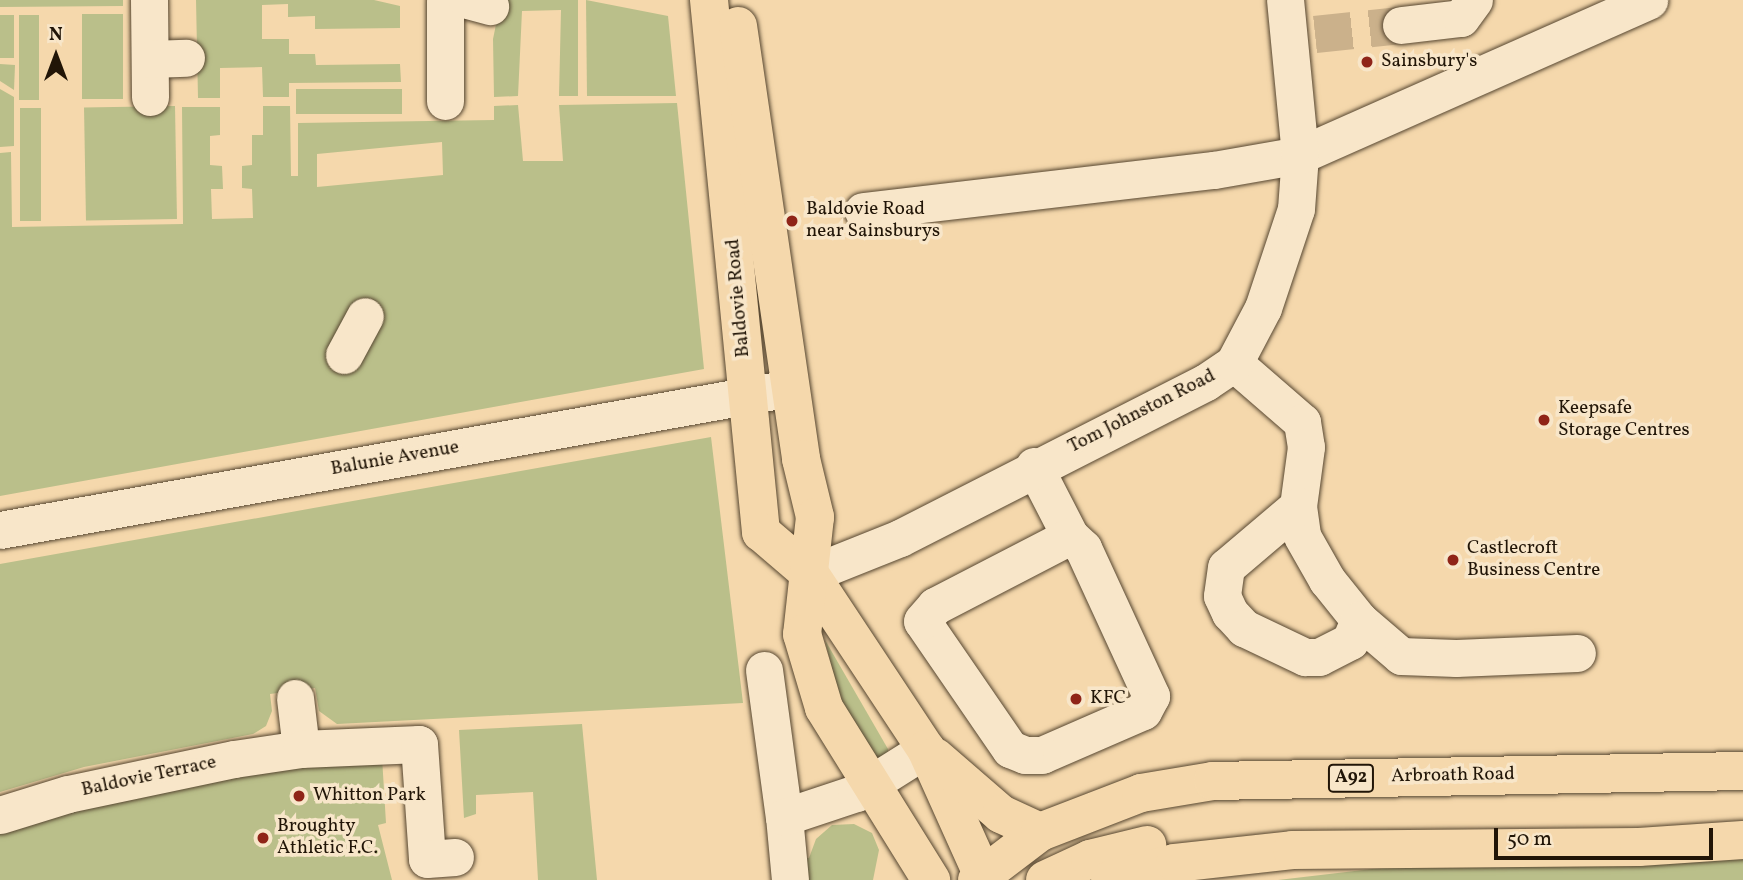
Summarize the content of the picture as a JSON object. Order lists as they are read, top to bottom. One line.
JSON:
{"streets":{"main road":["Baldovie Road","Arbroath Road","A92"],"street":["Tom Johnston Road","Balunie Avenue","Baldovie Terrace"]},"crossings":[["Baldovie Road","Tom Johnston Road"],["Baldovie Road","Balunie Avenue"],["Baldovie Road","Arbroath Road"]],"places":["Sainsbury's","Baldovie Road near Sainsburys","Keepsafe Storage Centres","Castlecroft Business Centre","KFC","Whitton Park","Broughty Athletic F.C."],"scale_bar":"50 m","north":"top"}
